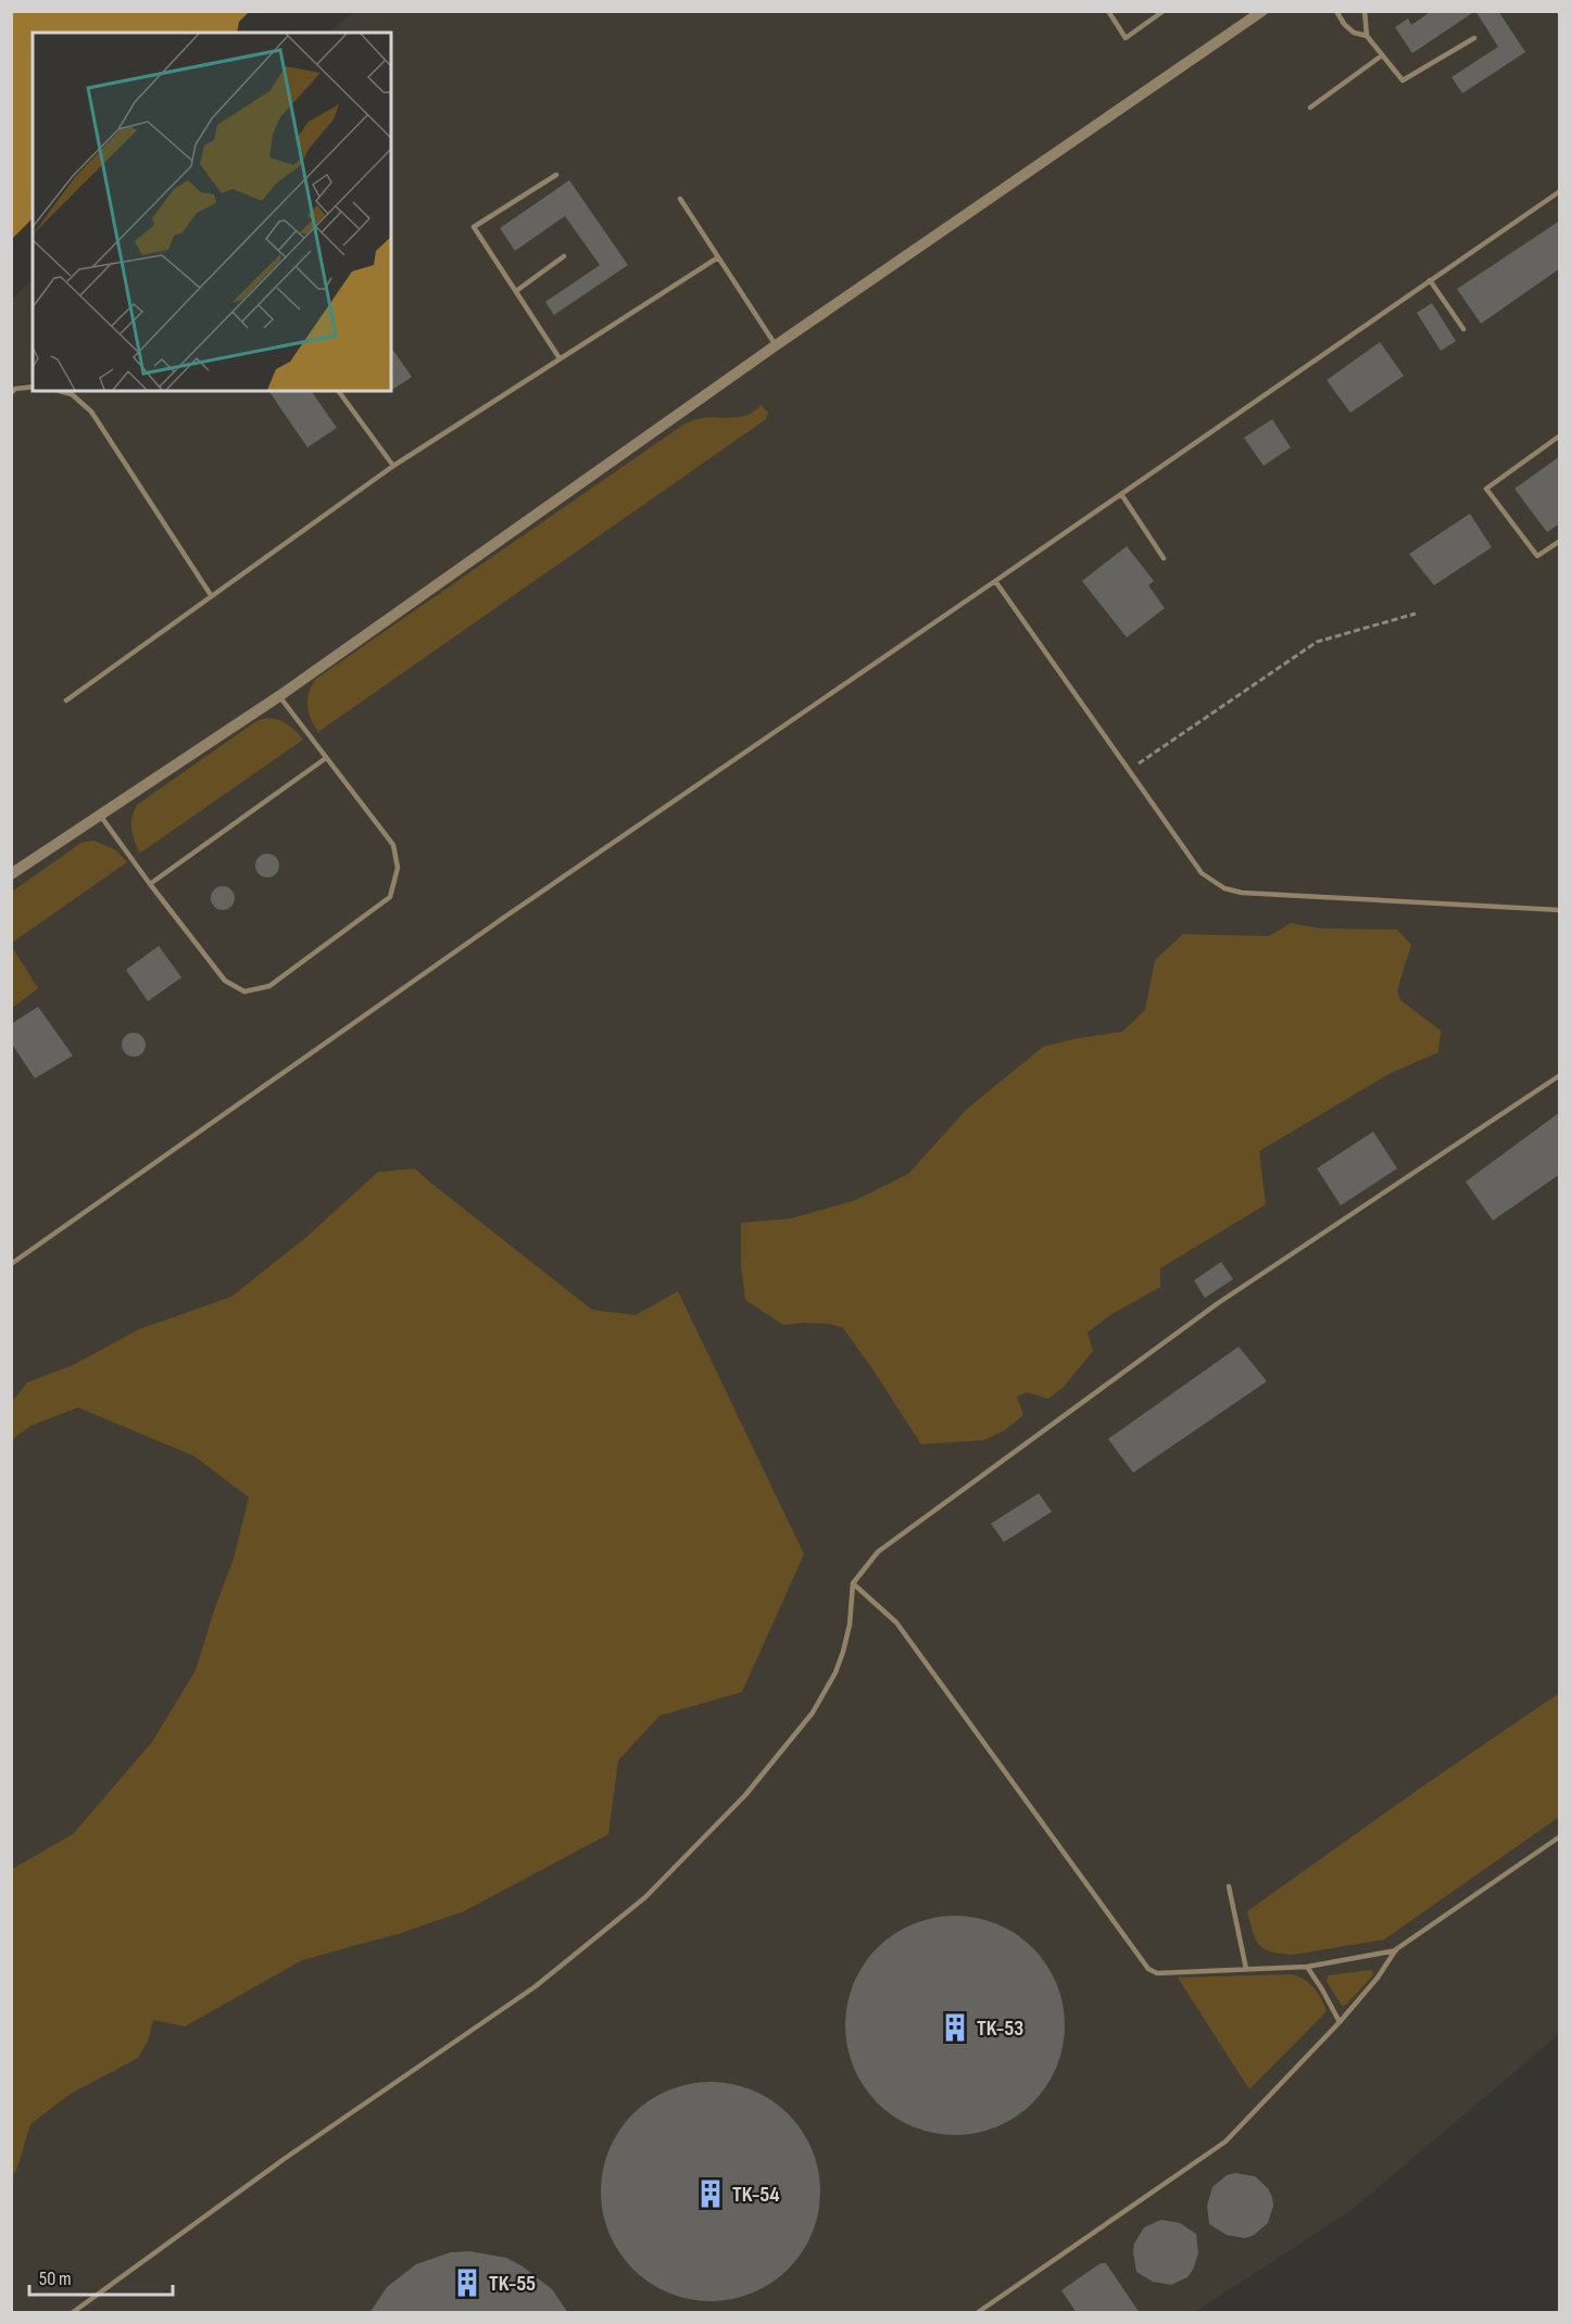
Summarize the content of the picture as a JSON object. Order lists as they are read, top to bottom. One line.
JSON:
{"places":{"building":["TK-53","TK-54","TK-55"]},"scale_bar":"50 m"}
